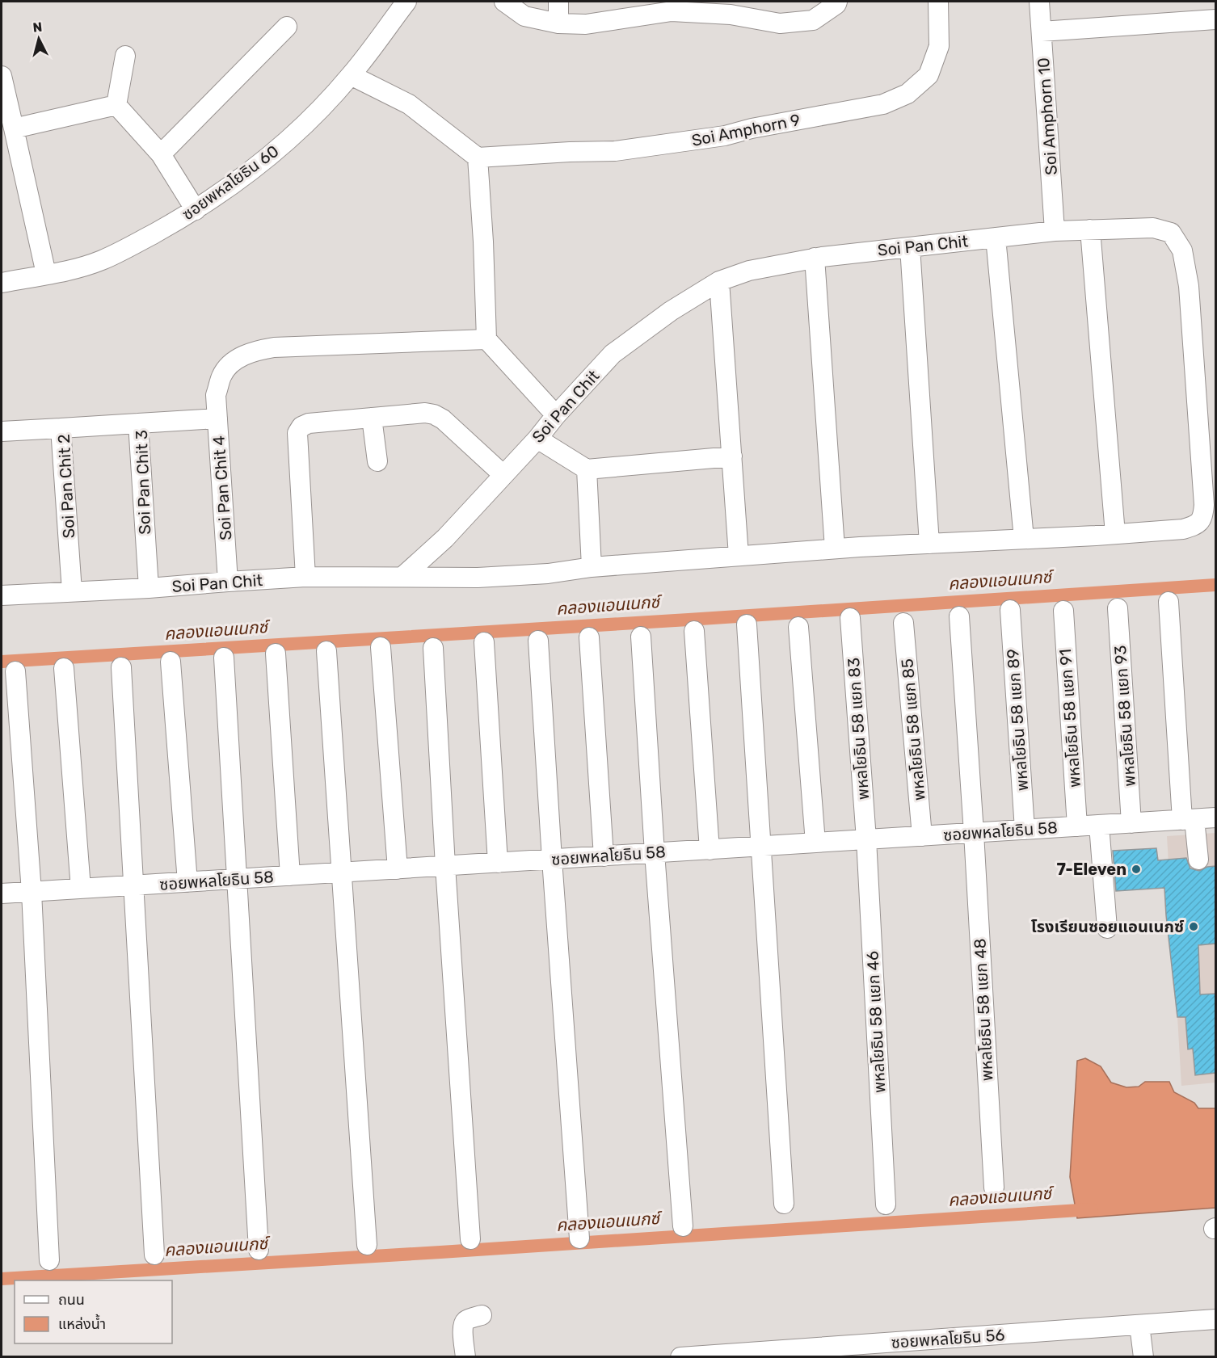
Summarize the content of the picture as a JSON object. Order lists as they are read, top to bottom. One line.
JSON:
{"streets":{"street":["Soi Amphorn 10","Soi Amphorn 9","ซอยพหลโยธิน 60","Soi Pan Chit","Soi Pan Chit 3","Soi Pan Chit 2","Soi Pan Chit 4","พหลโยธิน 58 แยก 93","พหลโยธิน 58 แยก 91","พหลโยธิน 58 แยก 89","พหลโยธิน 58 แยก 83","พหลโยธิน 58 แยก 85","ซอยพหลโยธิน 58","พหลโยธิน 58 แยก 48","พหลโยธิน 58 แยก 46","ซอยพหลโยธิน 56"]},"crossings":[["Soi Amphorn 10","Soi Pan Chit"],["Soi Pan Chit","Soi Pan Chit 3"],["Soi Pan Chit","Soi Pan Chit 2"],["Soi Pan Chit","Soi Pan Chit 4"],["Soi Pan Chit 3","Soi Pan Chit 2"],["Soi Pan Chit 3","Soi Pan Chit 4"],["พหลโยธิน 58 แยก 93","ซอยพหลโยธิน 58"],["พหลโยธิน 58 แยก 91","ซอยพหลโยธิน 58"],["พหลโยธิน 58 แยก 89","ซอยพหลโยธิน 58"],["พหลโยธิน 58 แยก 83","ซอยพหลโยธิน 58"],["พหลโยธิน 58 แยก 83","พหลโยธิน 58 แยก 46"],["พหลโยธิน 58 แยก 85","ซอยพหลโยธิน 58"],["ซอยพหลโยธิน 58","พหลโยธิน 58 แยก 48"],["ซอยพหลโยธิน 58","พหลโยธิน 58 แยก 46"]],"water":["คลองแอนเนกซ์"],"places":["7-Eleven","โรงเรียนซอยแอนเนกซ์"],"legend":["ถนน","แหล่งน้ำ"],"north":"top"}
